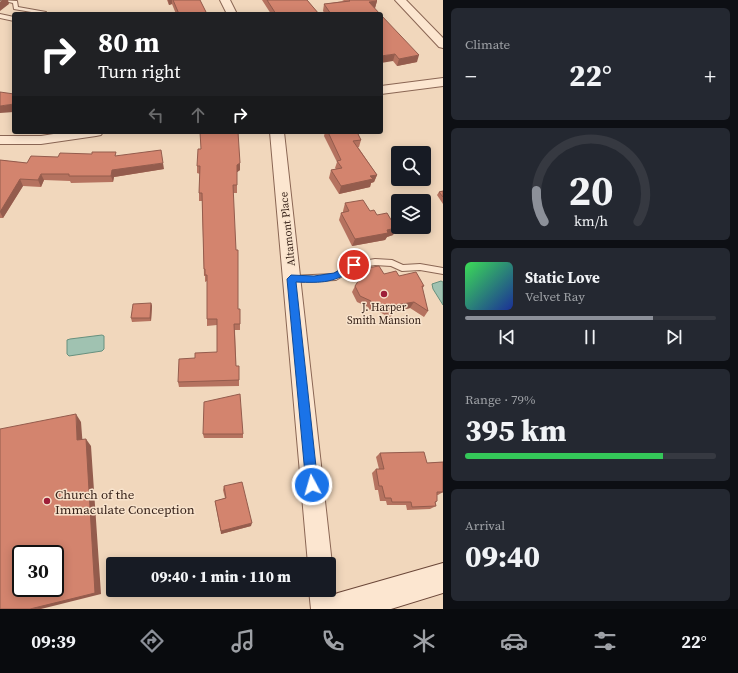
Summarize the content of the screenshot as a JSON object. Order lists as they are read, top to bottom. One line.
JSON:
{"streets":{"street":["Altamont Place"]},"places":["J. Harper Smith Mansion","Church of the Immaculate Conception"],"page":{"tile":["Climate",["Range · 79%","395 km"],["Arrival","09:40"]],"turn":["80 m","Turn right"],"heat":["−","22°","+"],"song":["Static Love","Velvet Ray"],"limit":"30","trip":"09:40 · 1 min · 110 m","tabs":["09:39","22°"],"gauge":["20","km/h"]}}
